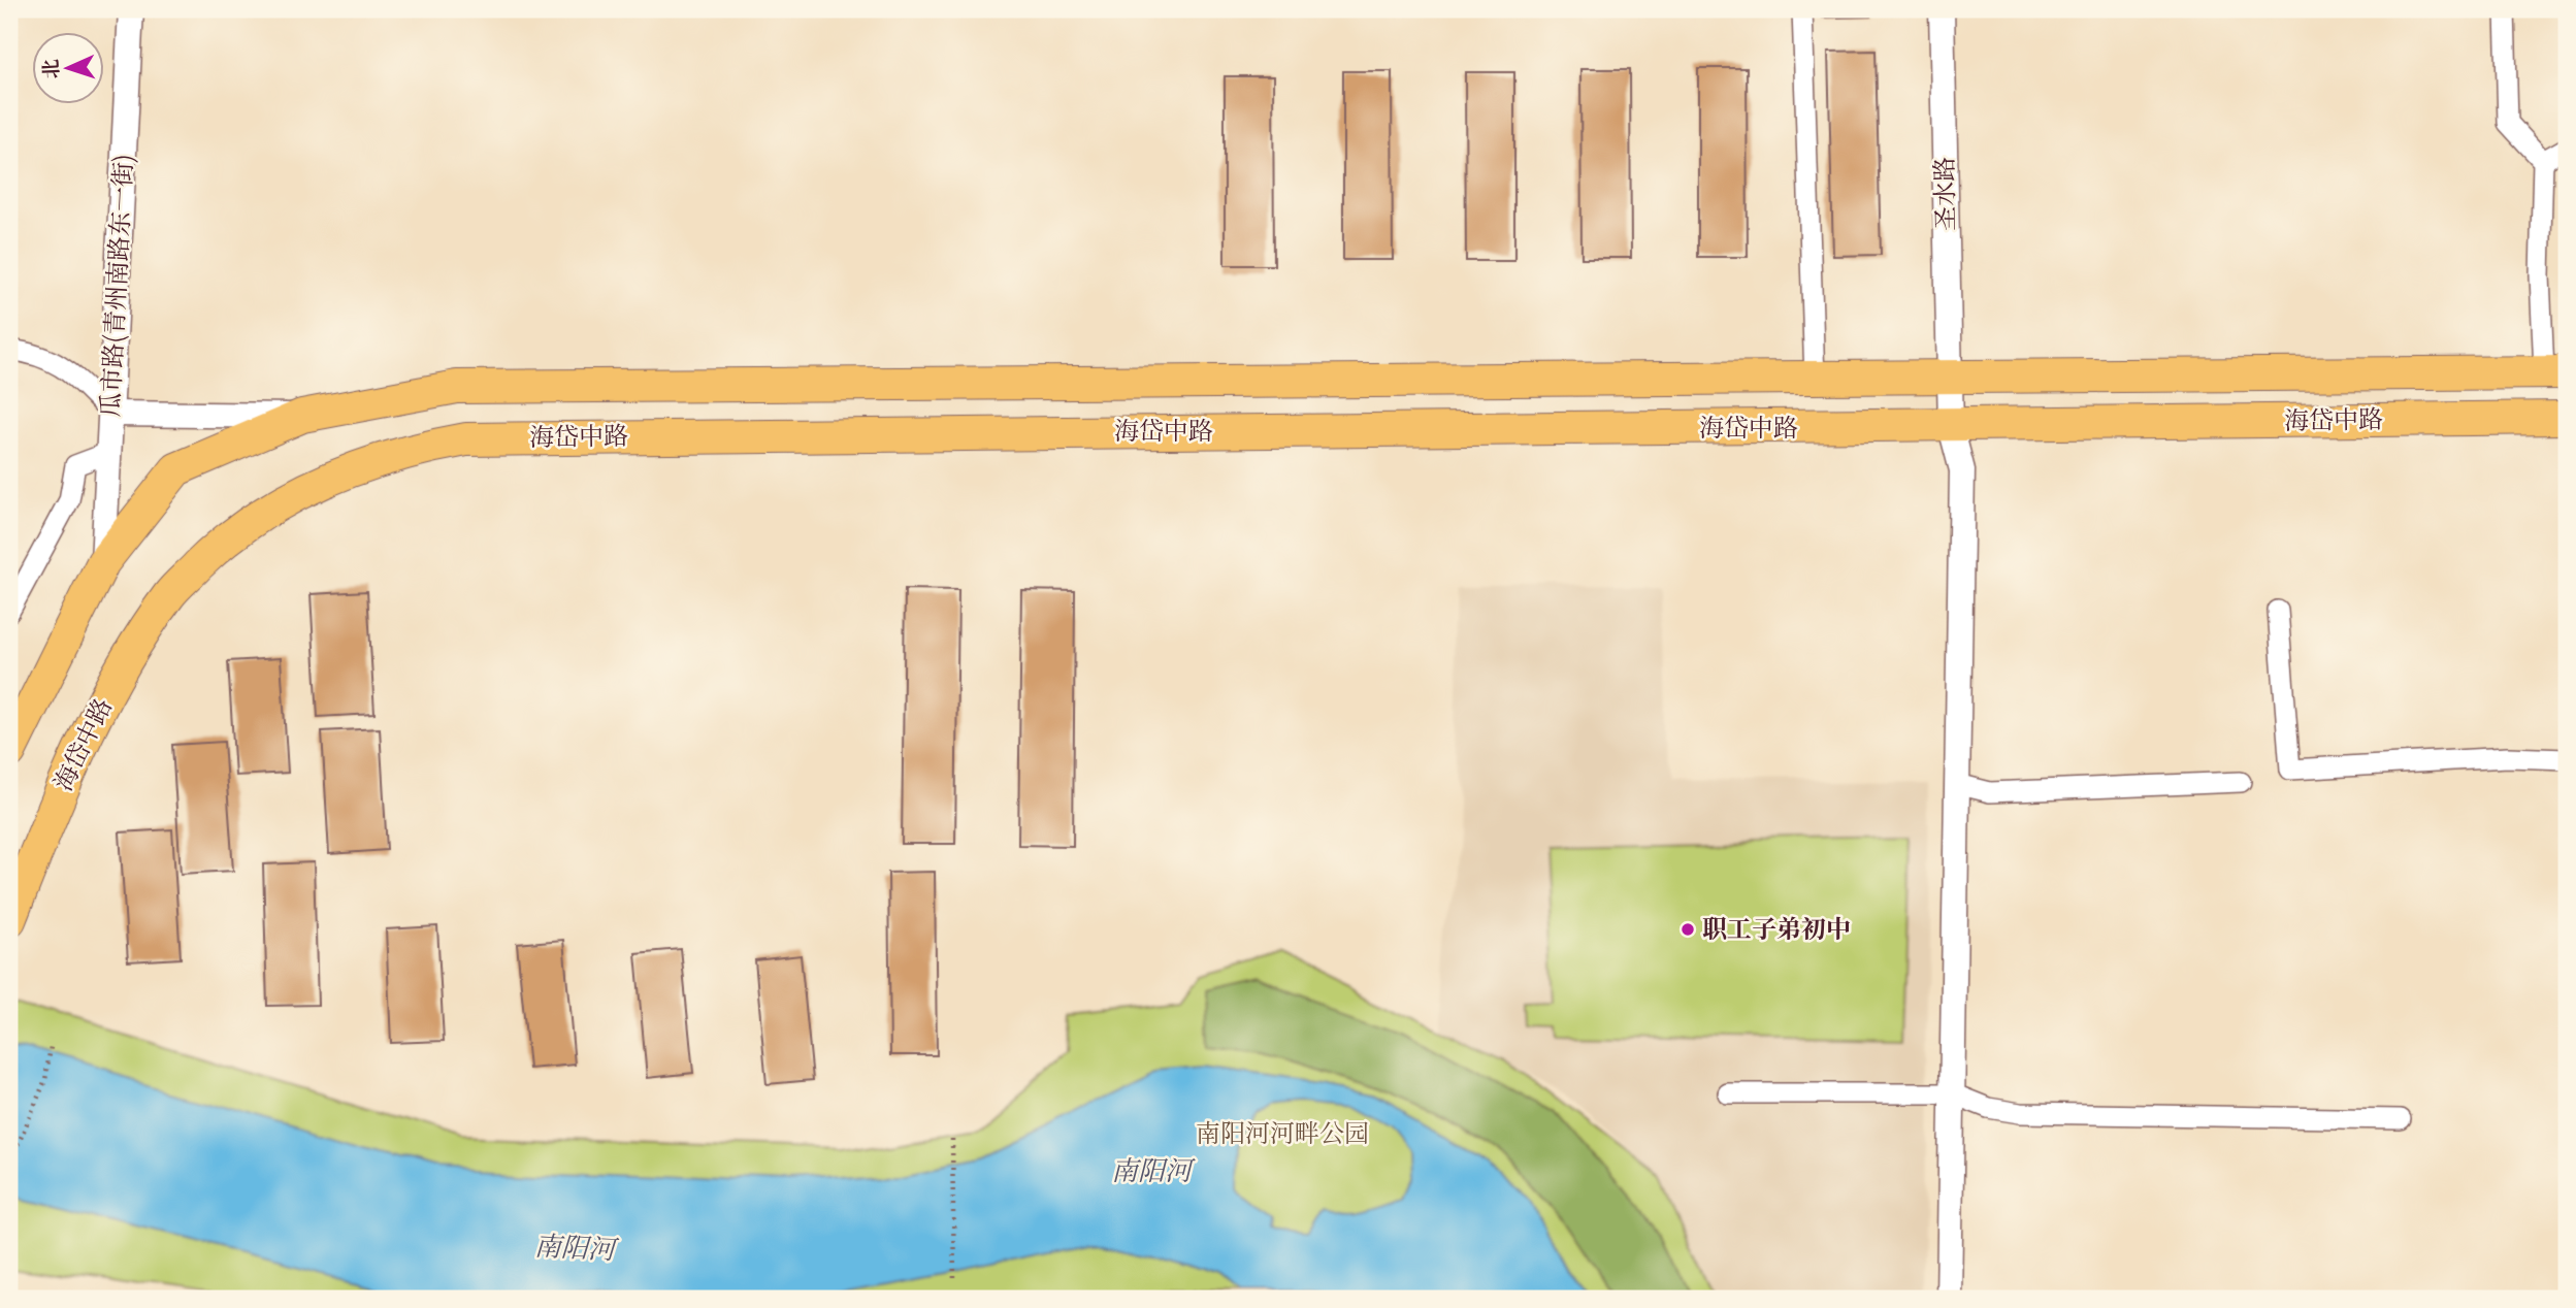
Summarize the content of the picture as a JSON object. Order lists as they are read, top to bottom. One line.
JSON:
{"streets":{"main road":["海岱中路"],"street":["圣水路","瓜市路(青州南路东一街)"]},"crossings":[["圣水路","海岱中路"],["瓜市路(青州南路东一街)","海岱中路"]],"water":["南阳河"],"parks":["南阳河河畔公园"],"places":["职工子弟初中"],"north":"left"}
